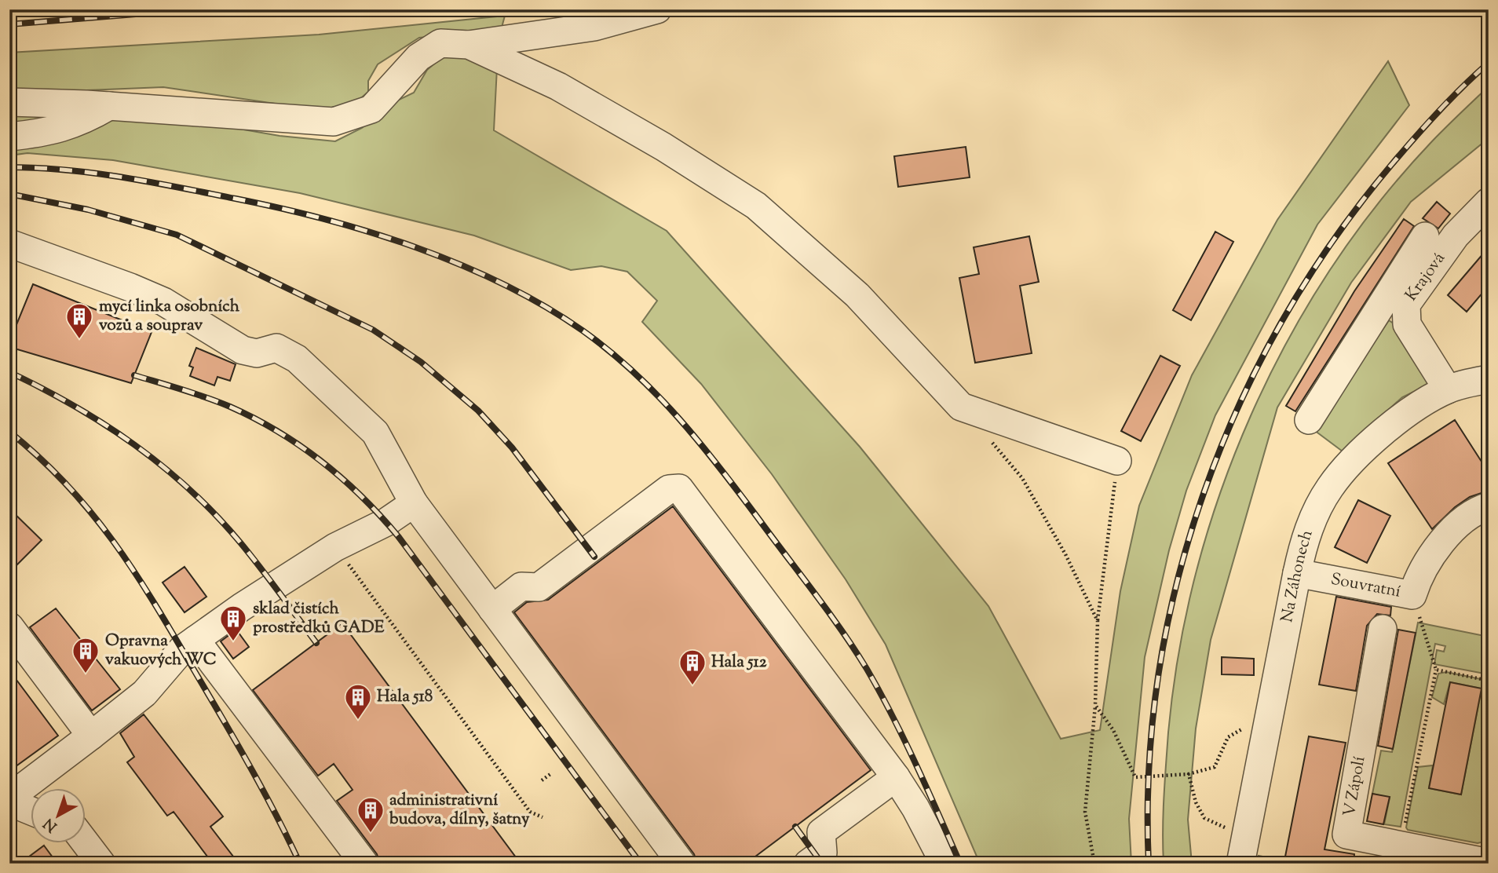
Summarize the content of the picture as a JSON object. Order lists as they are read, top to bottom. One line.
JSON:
{"streets":{"street":["Krajová","Na Záhonech","Souvratní","V Zápolí"]},"crossings":[["Krajová","Na Záhonech"],["Na Záhonech","Souvratní"]],"places":{"building":["mycí linka osobních vozů a souprav","sklad čistích prostředků GADE","Opravna vakuových WC","Hala 512","Hala 518","administrativní budova, dílny, šatny"]},"north":"bottom left"}
